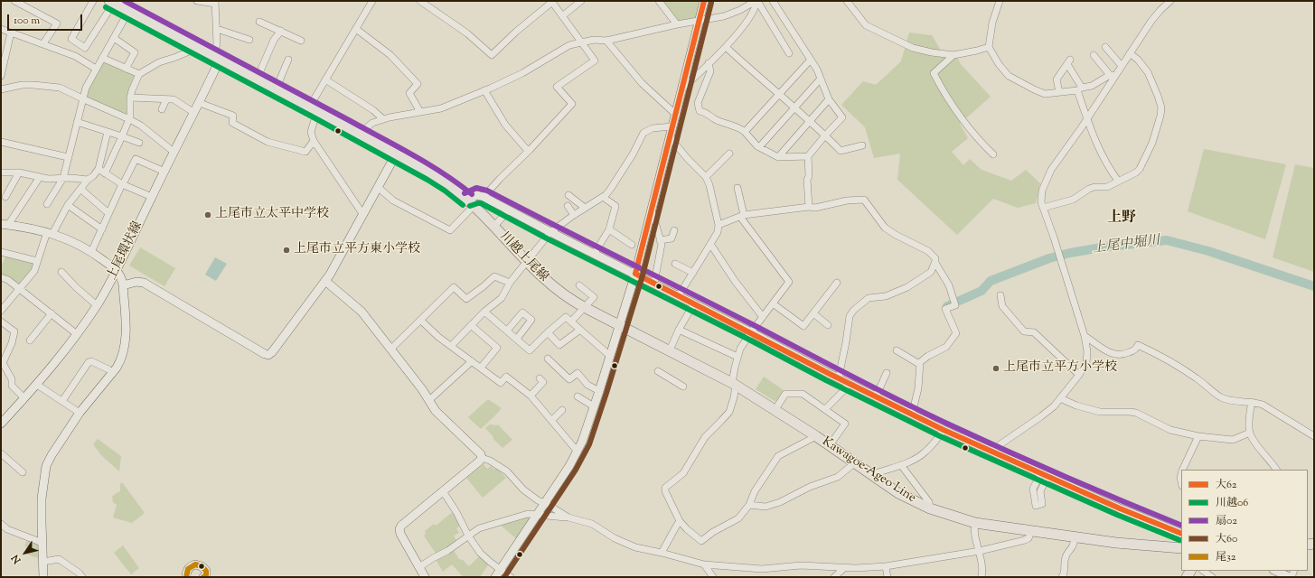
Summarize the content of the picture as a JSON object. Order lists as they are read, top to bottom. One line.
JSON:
{"streets":{"main road":["川越上尾線","Kawagoe-Ageo Line"],"street":["上尾環状線"]},"crossings":[["川越上尾線","Kawagoe-Ageo Line"]],"districts":["上野"],"water":["上尾中堀川"],"places":["上尾市立太平中学校","上尾市立平方東小学校","上尾市立平方小学校"],"lines":["transit line 大62","transit line 扇02","transit line 大60","transit line 川越06","transit line 尾32"],"legend":["大62","川越06","扇02","大60","尾32"],"scale_bar":"100 m","north":"bottom left"}
